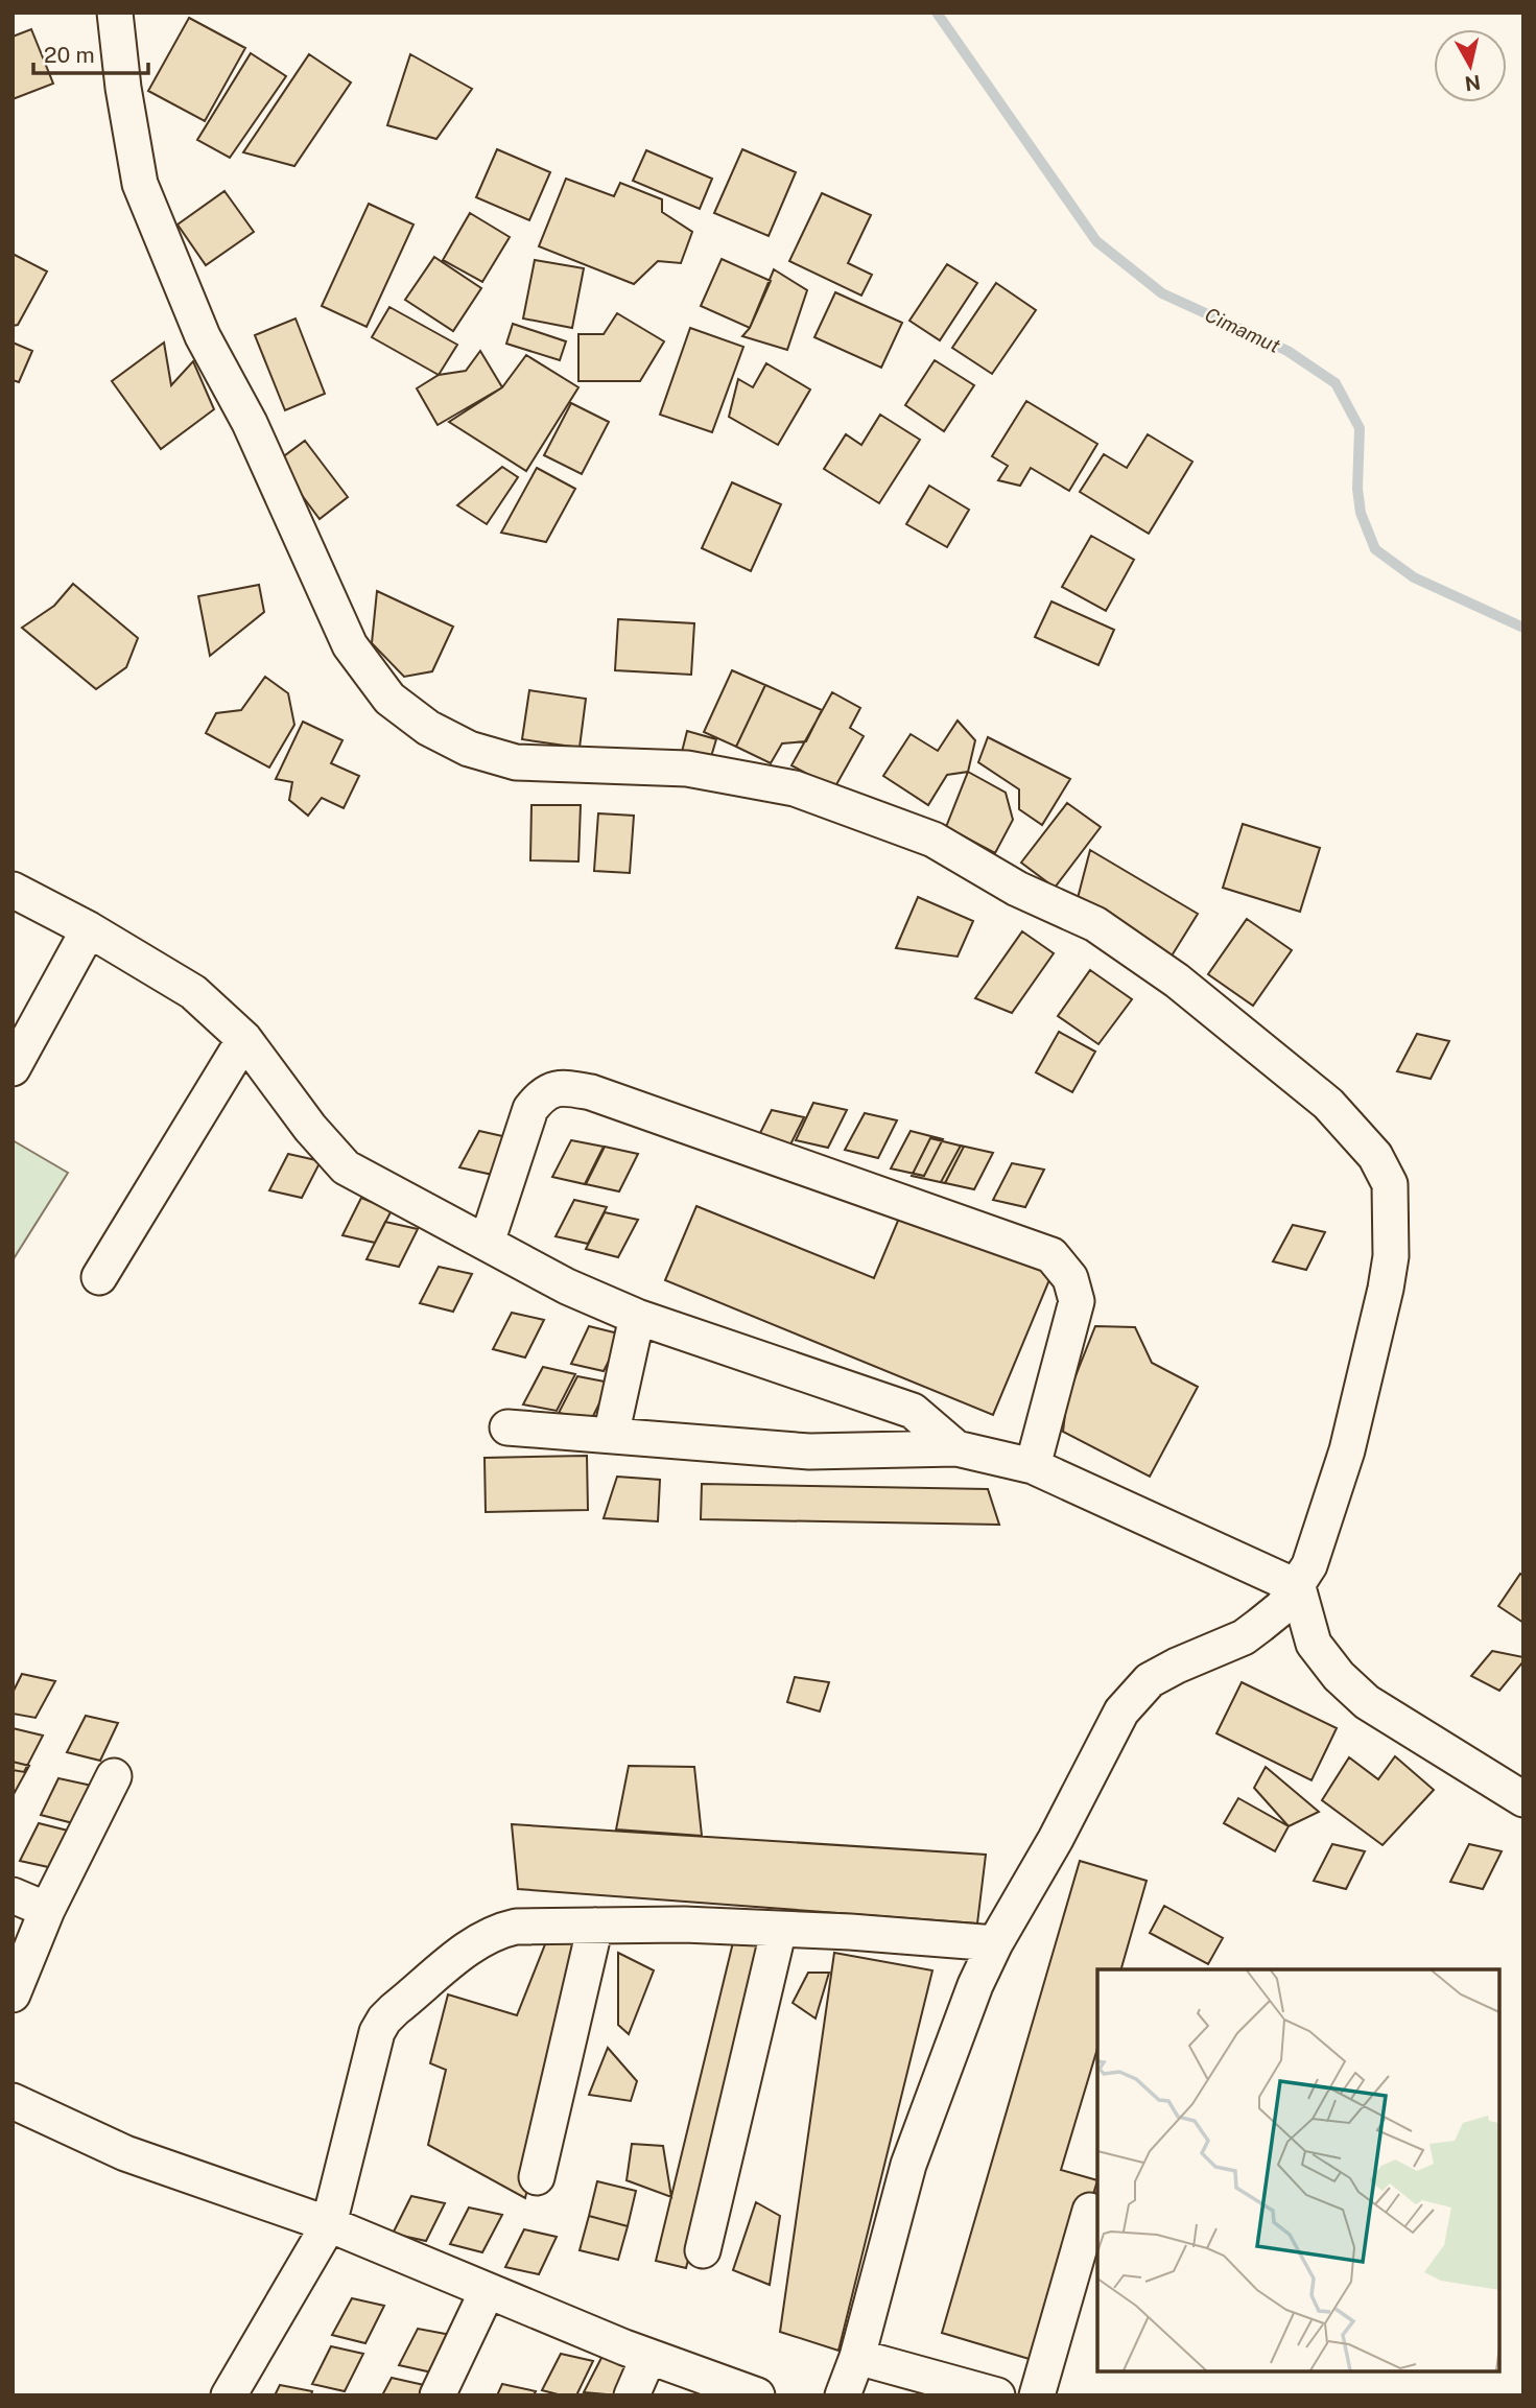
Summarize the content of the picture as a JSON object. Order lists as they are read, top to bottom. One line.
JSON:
{"water":["Cimamut"],"scale_bar":"20 m","north":"bottom"}
